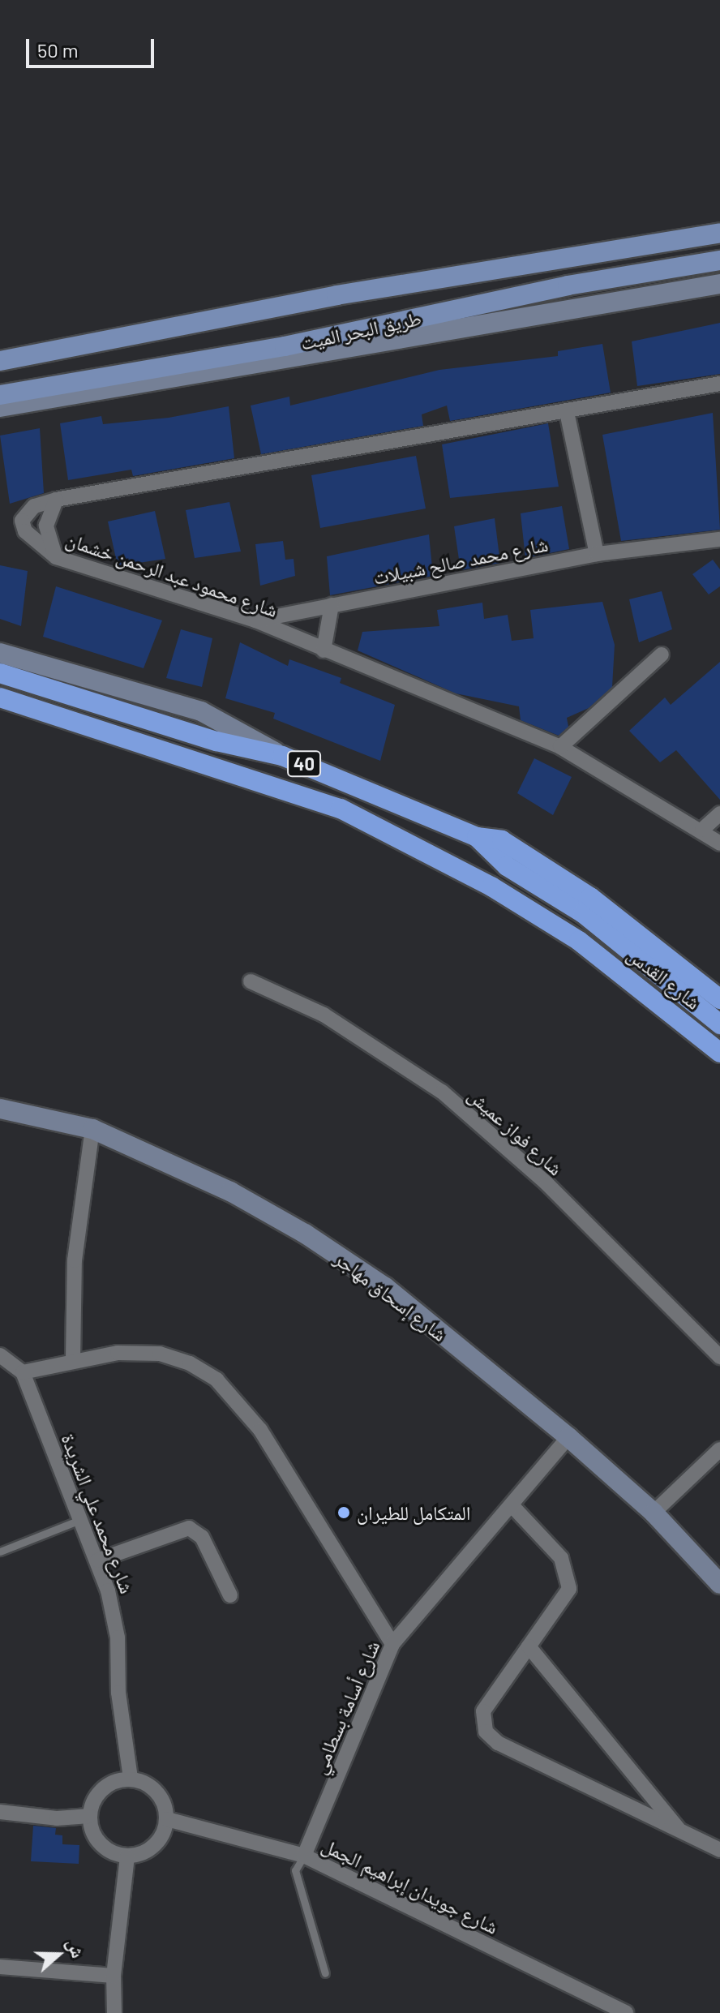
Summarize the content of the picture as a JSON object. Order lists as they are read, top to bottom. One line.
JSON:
{"streets":{"highway":["40","شارع القدس"],"main road":["طريق البحر الميت"],"street":["شارع محمد صالح شبيلات","شارع محمود عبد الرحمن خشمان","شارع فواز عميش","شارع إسحاق مهاجر","شارع محمد علي الشريدة","شارع أسامة بسطامي","شارع جويدان إبراهيم الجمل"]},"crossings":[["شارع محمد صالح شبيلات","شارع محمود عبد الرحمن خشمان"],["40","شارع القدس"],["شارع إسحاق مهاجر","شارع أسامة بسطامي"],["شارع محمد علي الشريدة","شارع جويدان إبراهيم الجمل"],["شارع أسامة بسطامي","شارع جويدان إبراهيم الجمل"]],"places":["المتكامل للطيران"],"scale_bar":"50 m","north":"right"}
